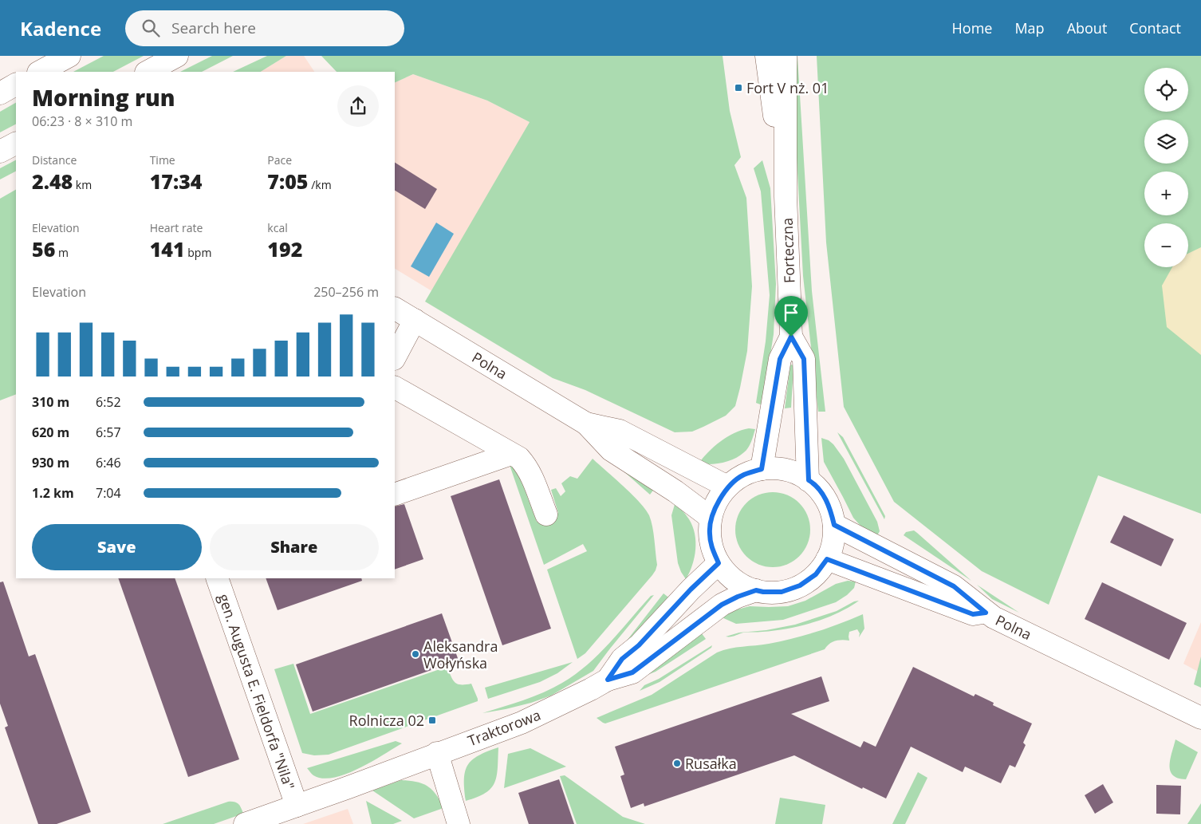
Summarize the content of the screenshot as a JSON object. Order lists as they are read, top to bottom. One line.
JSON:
{"streets":{"street":["Forteczna","Polna","gen. Augusta E. Fieldorfa \"Nila\"","Traktorowa"]},"crossings":[["Forteczna","Polna"],["Forteczna","Traktorowa"],["Polna","Traktorowa"],["gen. Augusta E. Fieldorfa \"Nila\"","Traktorowa"]],"places":{"transit":["Fort V nż. 01","Rolnicza 02"],"other":["Aleksandra Wołyńska","Rusałka"]},"page":{"header":"Kadence","search":"Search here","nav":["Home","Map","About","Contact"],"map_buttons":["+","−"],"heading":["Morning run","06:23 · 8 × 310 m"],"stats":[["Distance","2.48 km"],["Time","17:34"],["Pace","7:05 /km"],["Elevation","56 m"],["Heart rate","141 bpm"],["kcal","192"]],"chart":["Elevation","250–256 m"],"list":[{"name":"310 m","note":"6:52"},{"name":"620 m","note":"6:57"},{"name":"930 m","note":"6:46"},{"name":"1.2 km","note":"7:04"}],"buttons":["Save","Share"]}}
